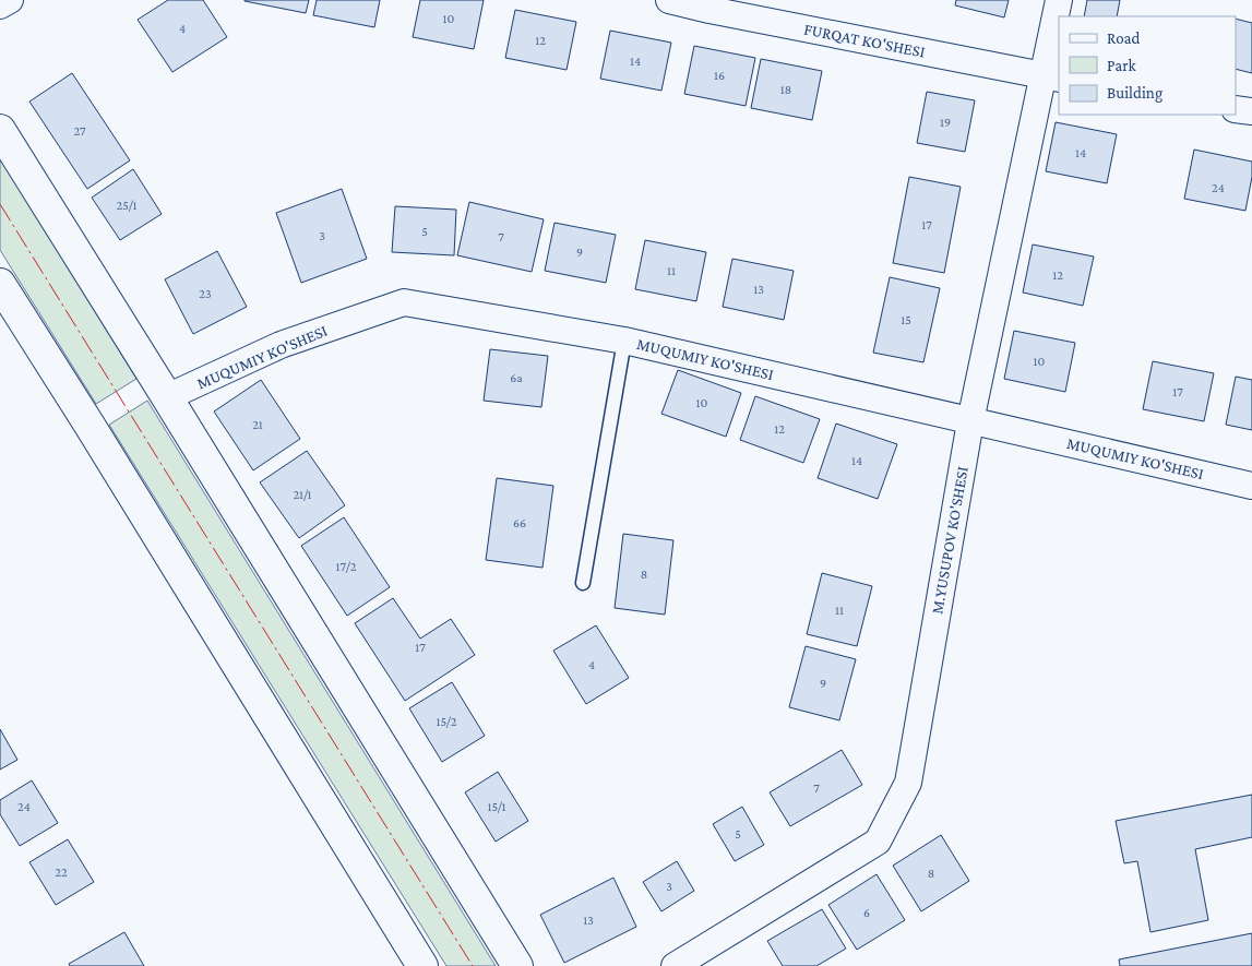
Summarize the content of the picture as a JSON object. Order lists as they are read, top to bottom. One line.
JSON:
{"streets":{"street":["FURQAT KO'SHESI","MUQUMIY KO'SHESI","M.YUSUPOV KO'SHESI"]},"crossings":[["FURQAT KO'SHESI","M.YUSUPOV KO'SHESI"],["MUQUMIY KO'SHESI","M.YUSUPOV KO'SHESI"]],"house_numbers":["10","4","12","14","16","18","19","27","14","24","25/1","17","5","3","7","9","11","12","13","23","15","10","6a","17","10","21","12","14","21/1","66","17/2","8","11","17","4","9","15/2","7","24","15/1","5","22","8","3","6","13"],"legend":["Road","Park","Building"]}
